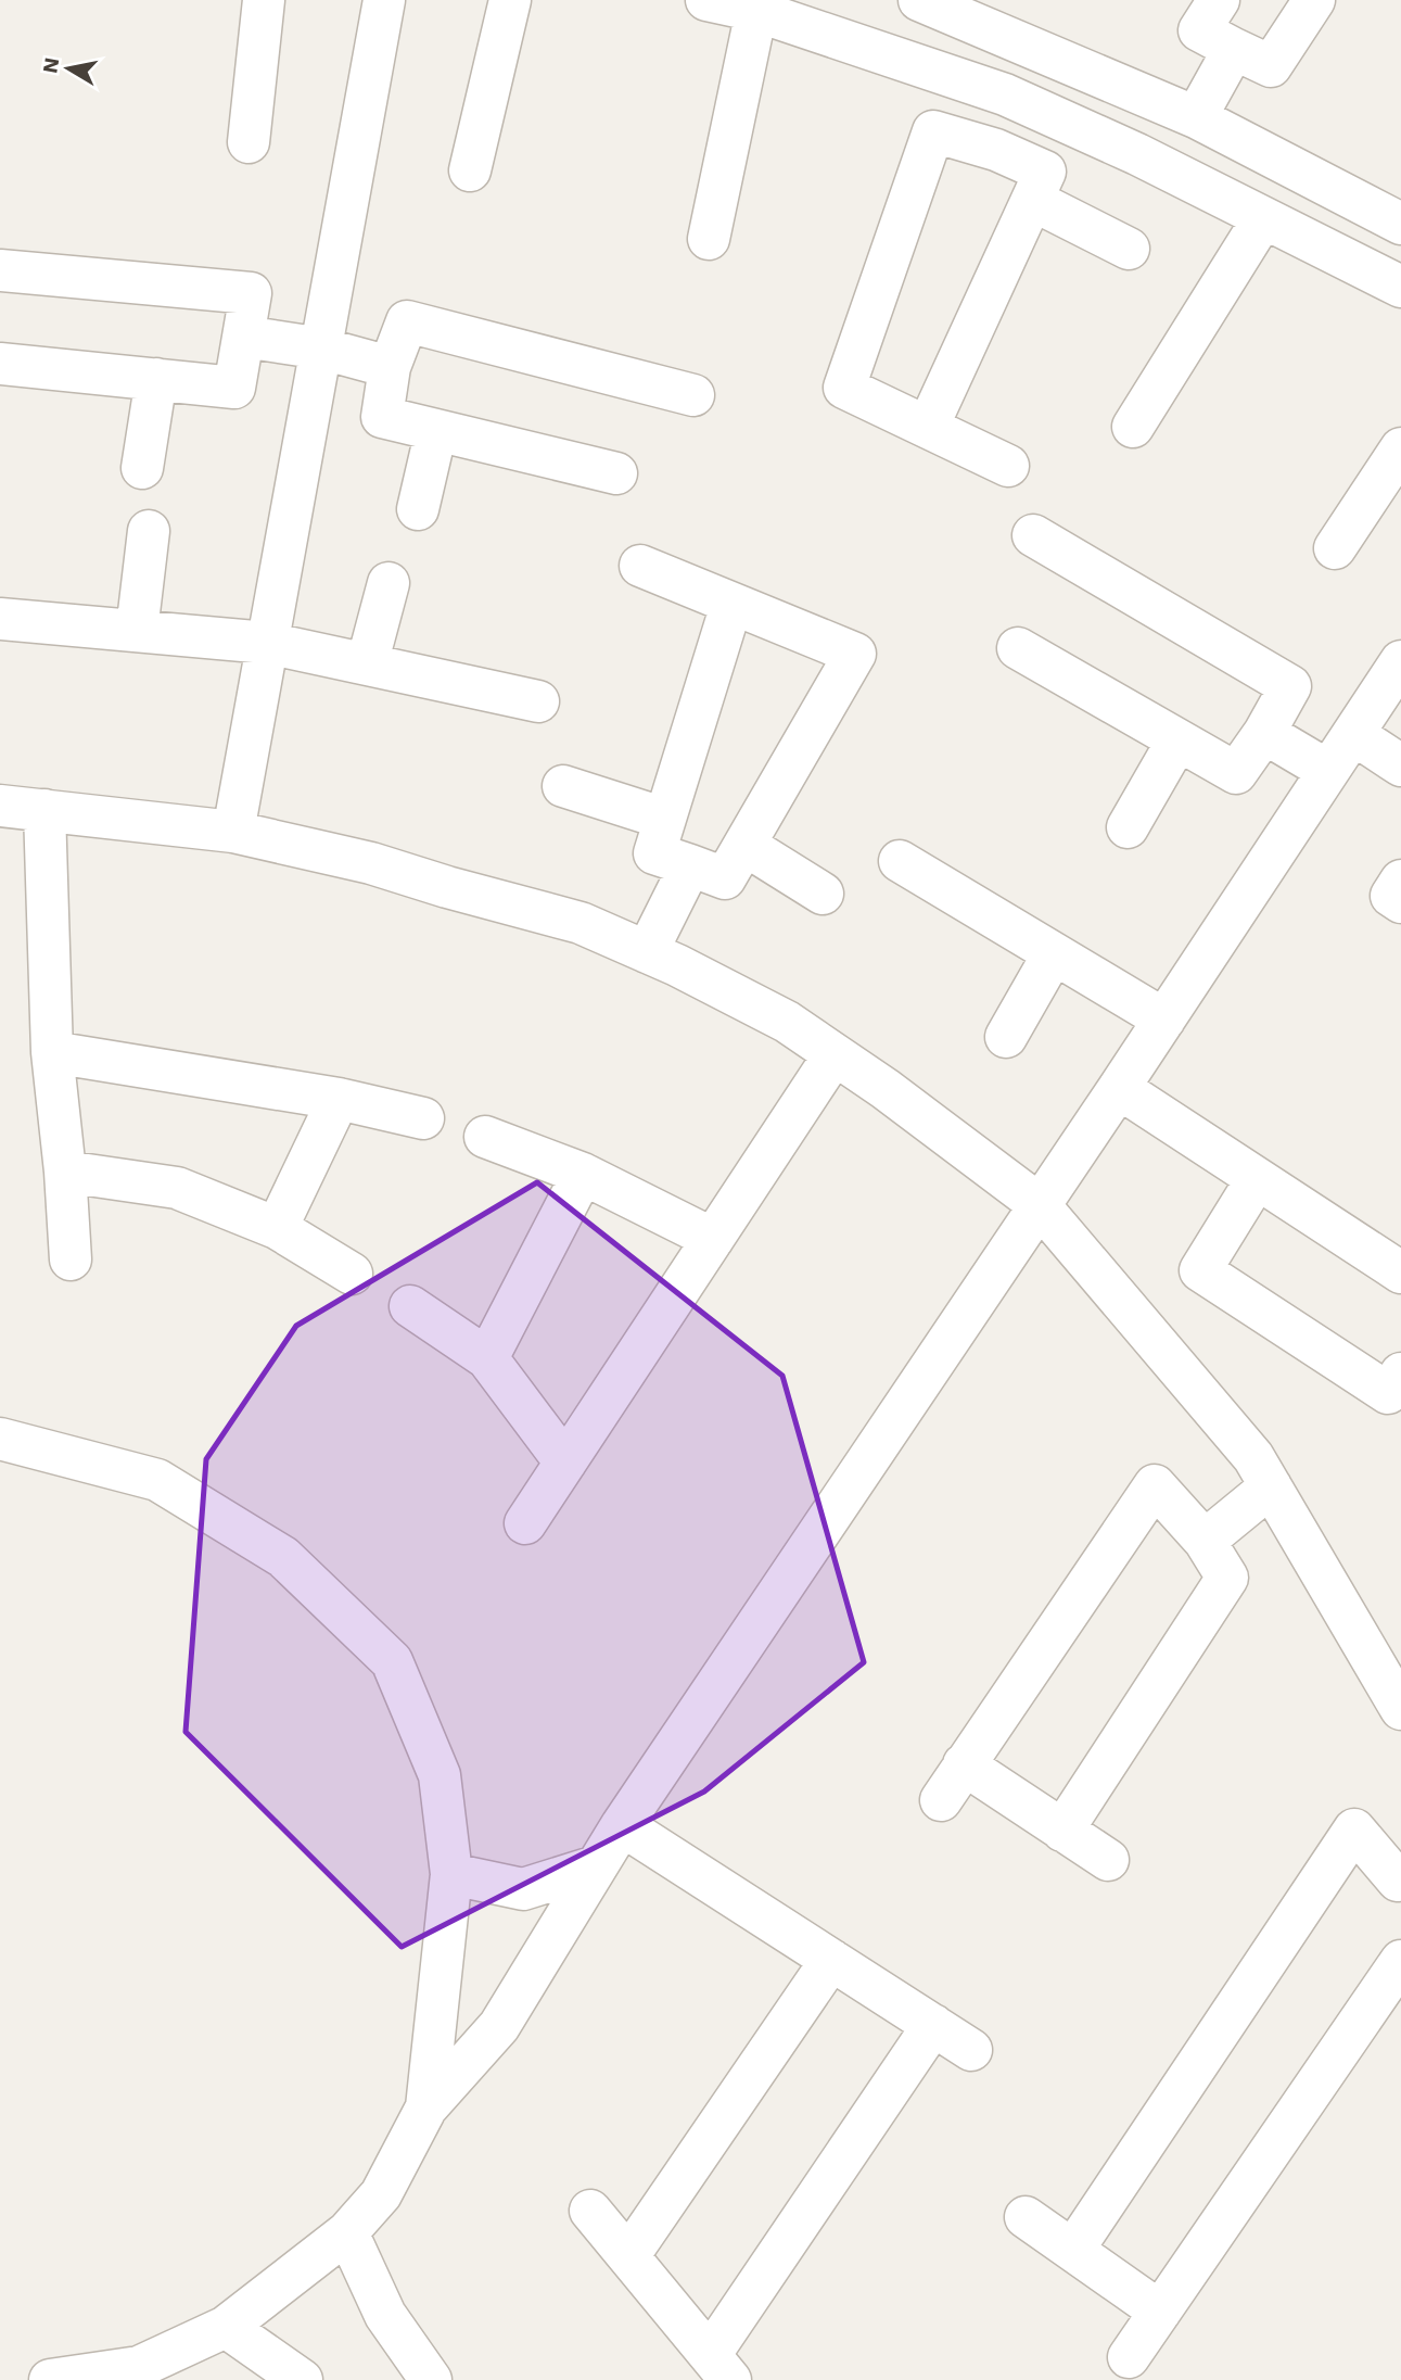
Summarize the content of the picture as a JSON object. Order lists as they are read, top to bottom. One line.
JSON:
{"north":"left"}
